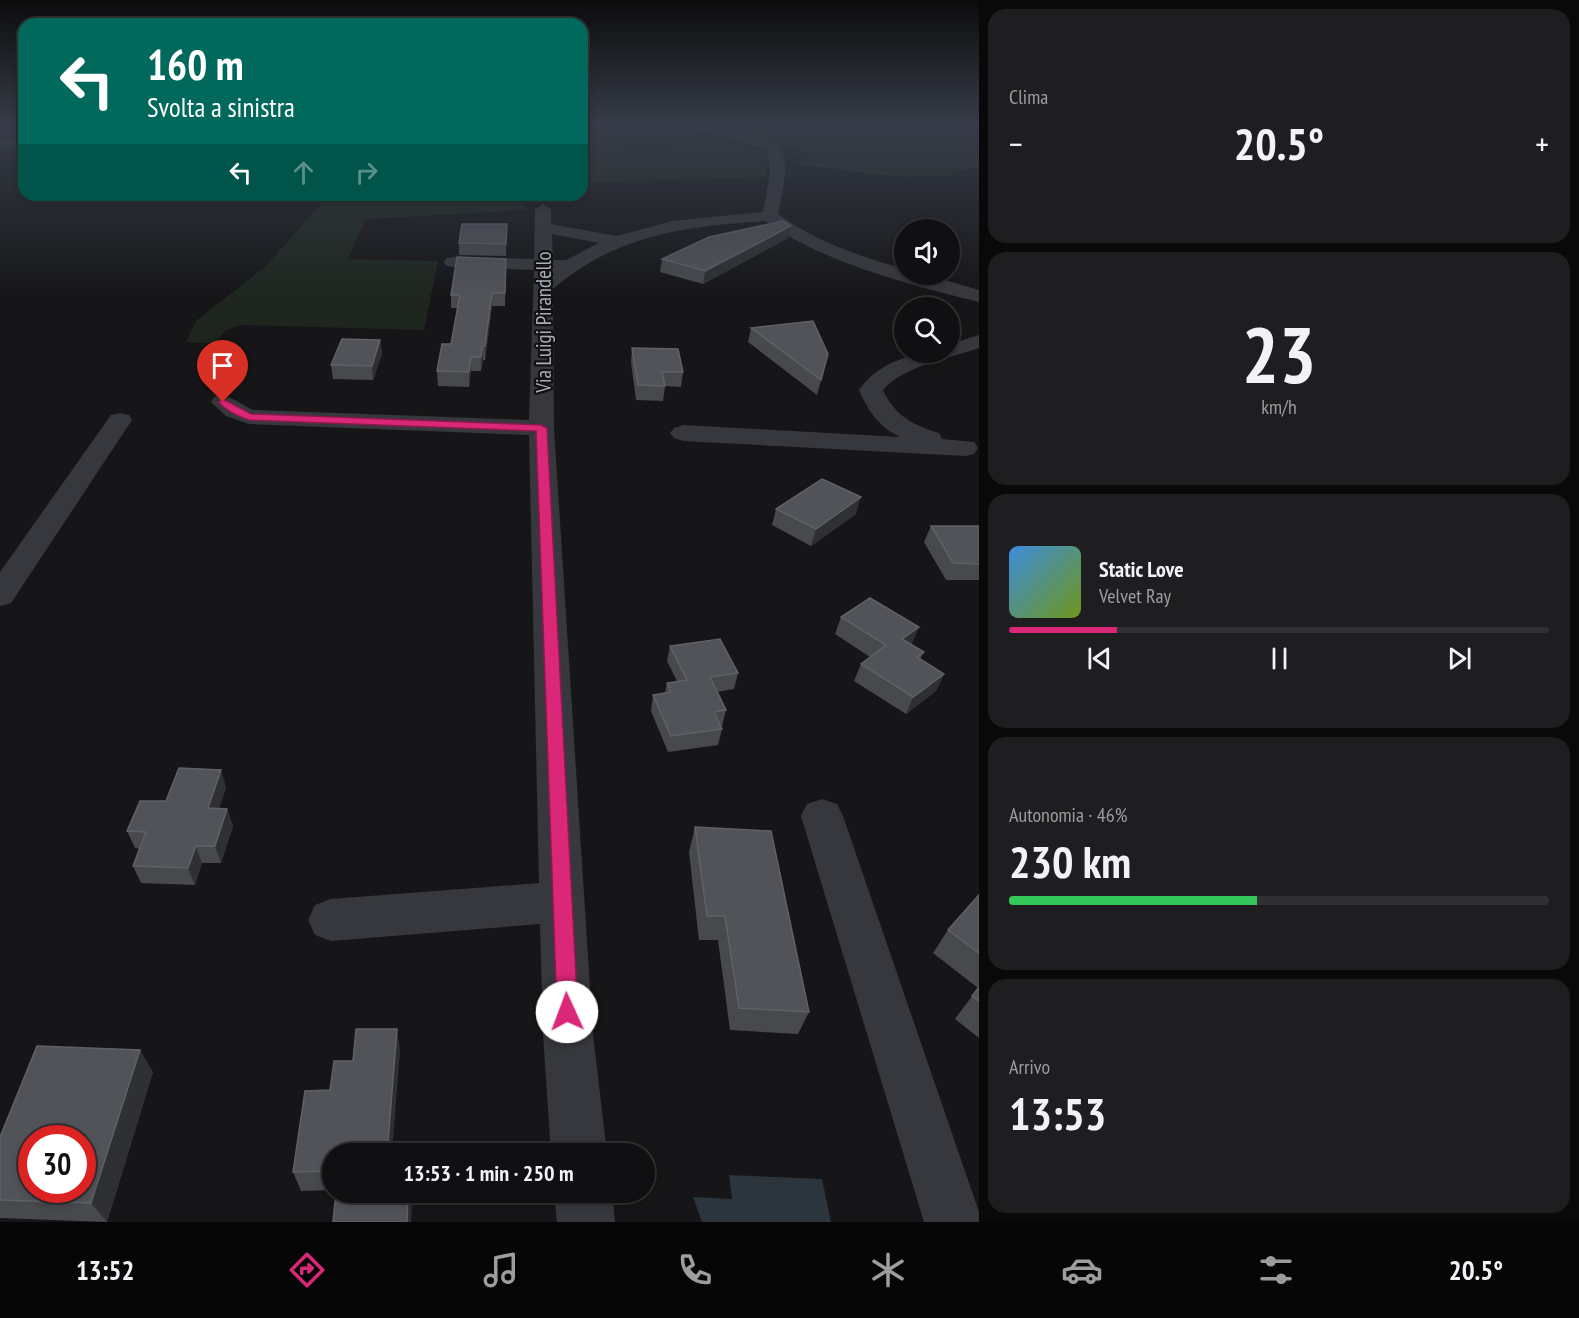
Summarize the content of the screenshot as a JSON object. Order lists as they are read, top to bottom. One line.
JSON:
{"streets":{"street":["Via Luigi Pirandello"]},"page":{"tile":["Clima",["23","km/h"],["Autonomia · 46%","230 km"],["Arrivo","13:53"]],"turn":["160 m","Svolta a sinistra"],"heat":["−","20.5°","+"],"song":["Static Love","Velvet Ray"],"limit":"30","trip":"13:53 · 1 min · 250 m","tabs":["13:52","20.5°"]}}
